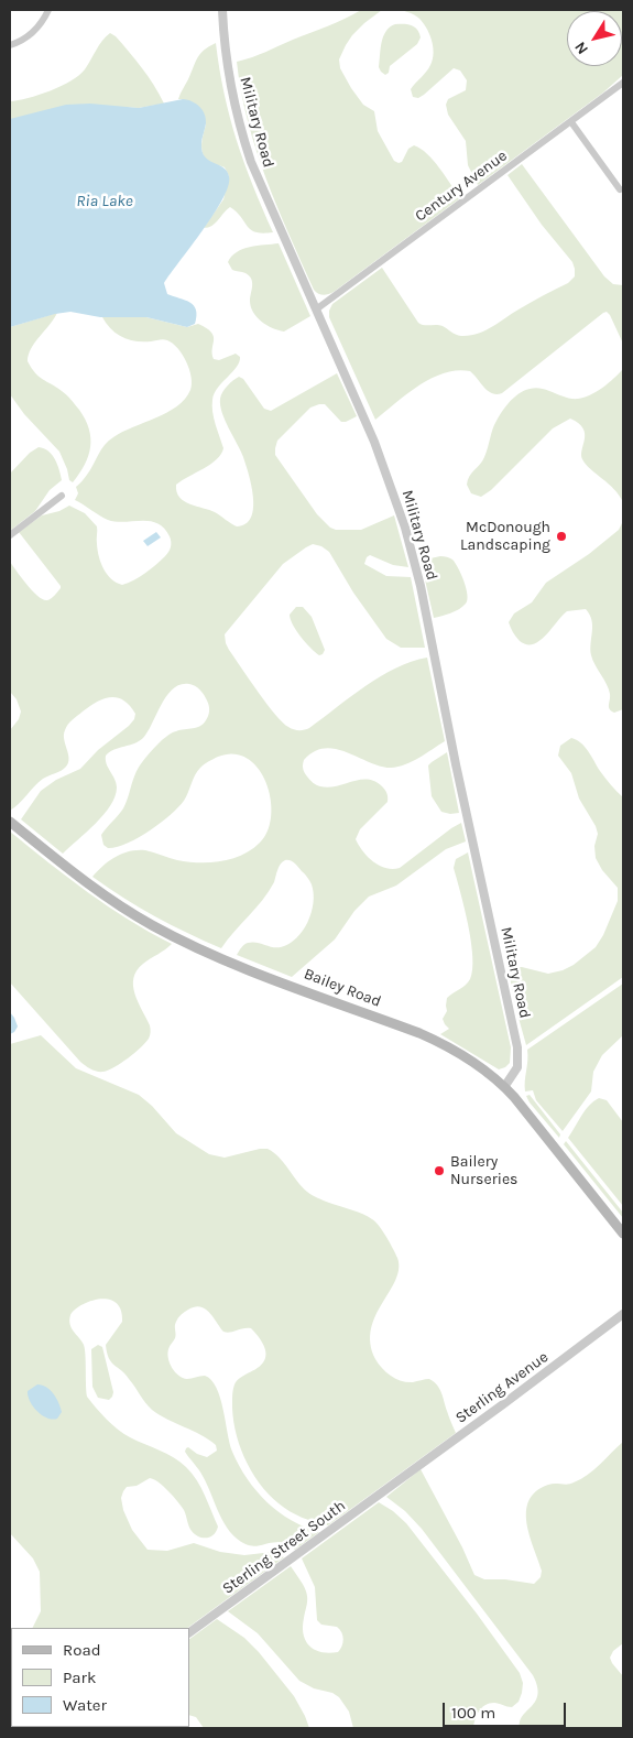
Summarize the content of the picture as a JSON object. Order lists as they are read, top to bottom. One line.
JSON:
{"streets":{"main road":["Bailey Road"],"street":["Military Road","Century Avenue","Sterling Avenue","Sterling Street South"]},"crossings":[["Military Road","Century Avenue"],["Military Road","Bailey Road"],["Sterling Avenue","Sterling Street South"]],"water":["Ria Lake"],"places":["McDonough Landscaping","Bailery Nurseries"],"legend":["Road","Park","Water"],"scale_bar":"100 m","north":"bottom left"}
